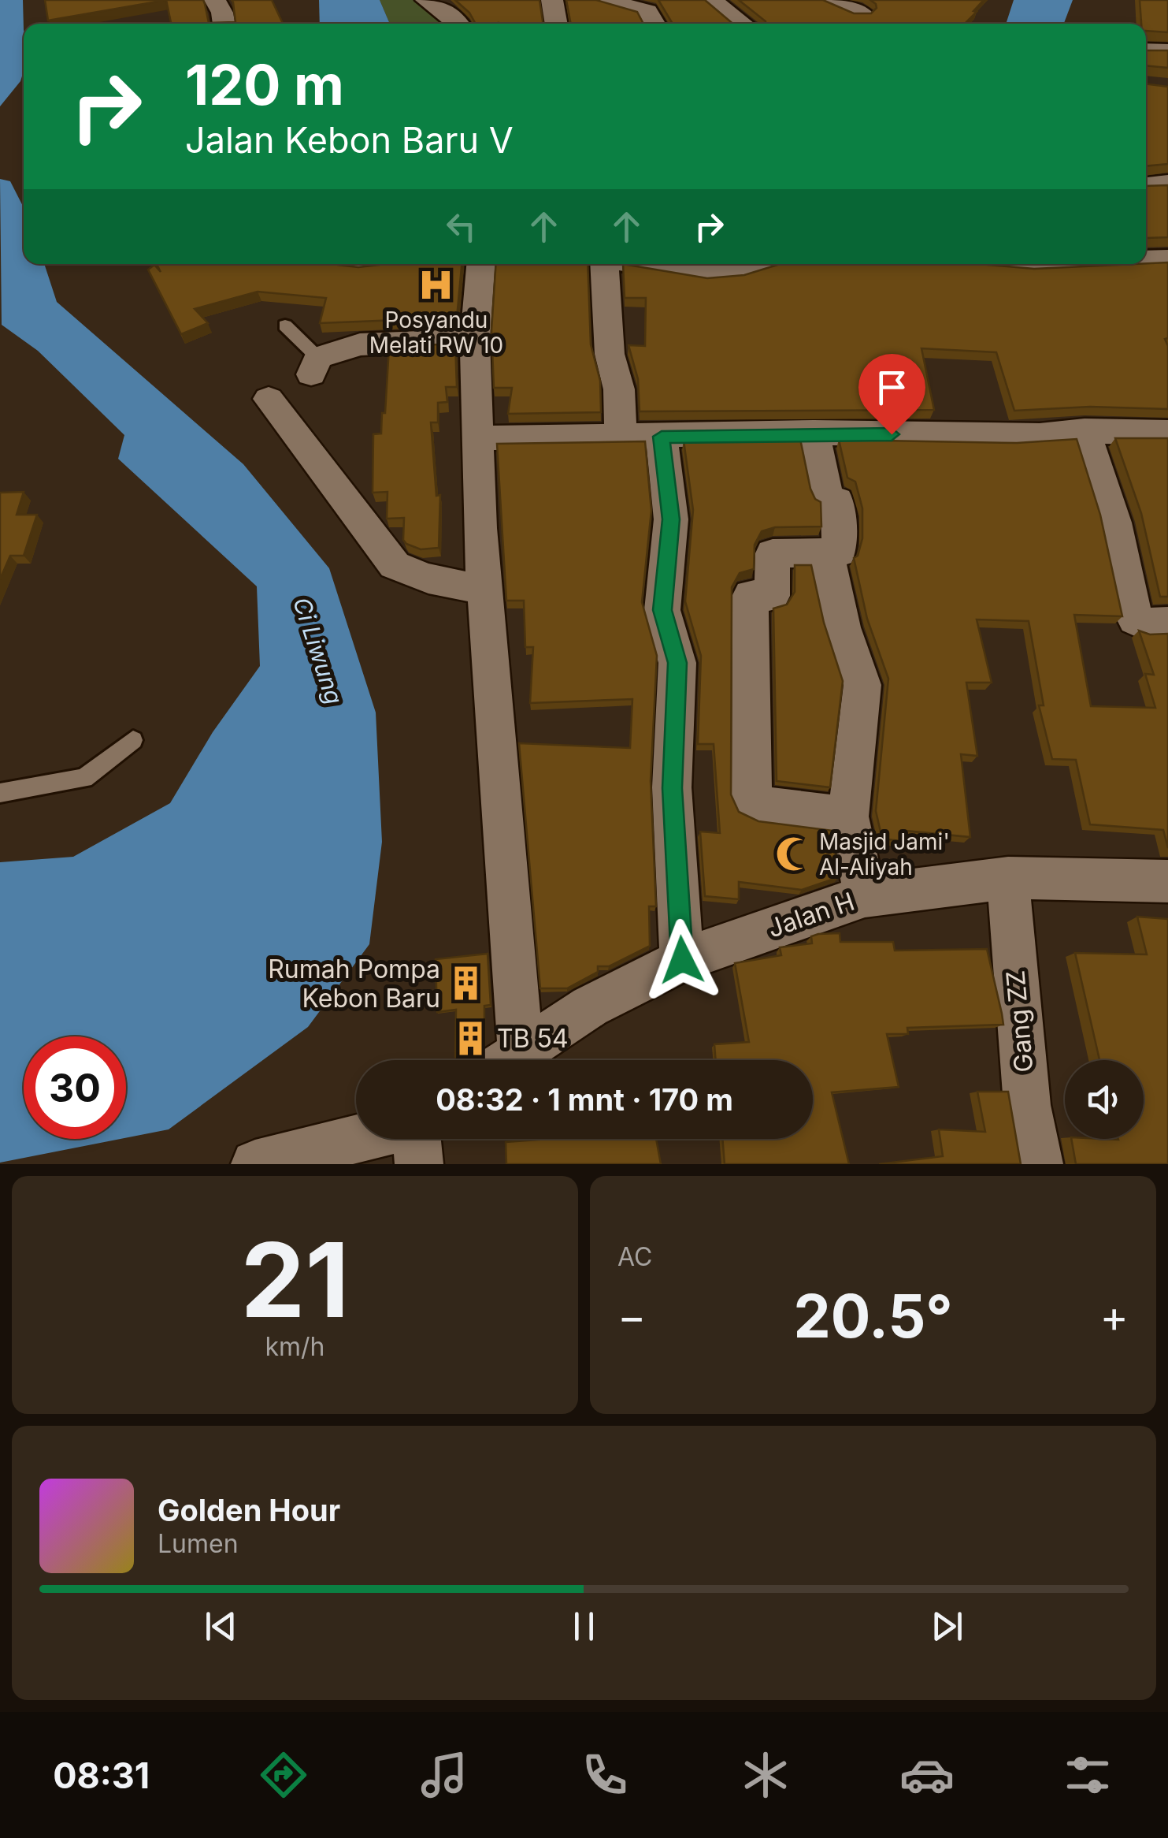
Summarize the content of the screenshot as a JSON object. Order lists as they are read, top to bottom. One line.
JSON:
{"streets":{"street":["Jalan H","Gang ZZ"]},"crossings":[["Jalan H","Gang ZZ"]],"water":["Ci Liwung"],"places":{"hospital":["Posyandu Melati RW 10"],"mosque":["Masjid Jami' Al-Aliyah"],"building":["Rumah Pompa Kebon Baru","TB 54"]},"page":{"turn":["120 m","Jalan Kebon Baru V"],"limit":"30","trip":"08:32 · 1 mnt · 170 m","tile":[["21","km/h"],"AC"],"heat":["−","20.5°","+"],"song":["Golden Hour","Lumen"],"tabs":"08:31"}}
